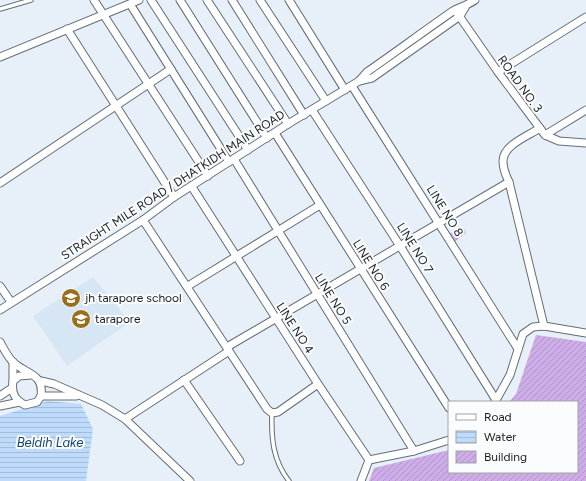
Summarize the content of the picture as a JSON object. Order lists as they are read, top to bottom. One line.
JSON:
{"streets":{"street":["ROAD NO. 3","STRAIGHT MILE ROAD / DHATKIDH MAIN ROAD","LINE NO 8","LINE NO 7","LINE NO 6","LINE NO 5","LINE NO 4"]},"crossings":[["ROAD NO. 3","STRAIGHT MILE ROAD / DHATKIDH MAIN ROAD"],["STRAIGHT MILE ROAD / DHATKIDH MAIN ROAD","LINE NO 8"],["STRAIGHT MILE ROAD / DHATKIDH MAIN ROAD","LINE NO 7"],["STRAIGHT MILE ROAD / DHATKIDH MAIN ROAD","LINE NO 6"],["STRAIGHT MILE ROAD / DHATKIDH MAIN ROAD","LINE NO 5"],["STRAIGHT MILE ROAD / DHATKIDH MAIN ROAD","LINE NO 4"]],"water":["Beldih Lake"],"places":{"school or university":["jh tarapore school","tarapore"]},"legend":["Road","Water","Building"]}
